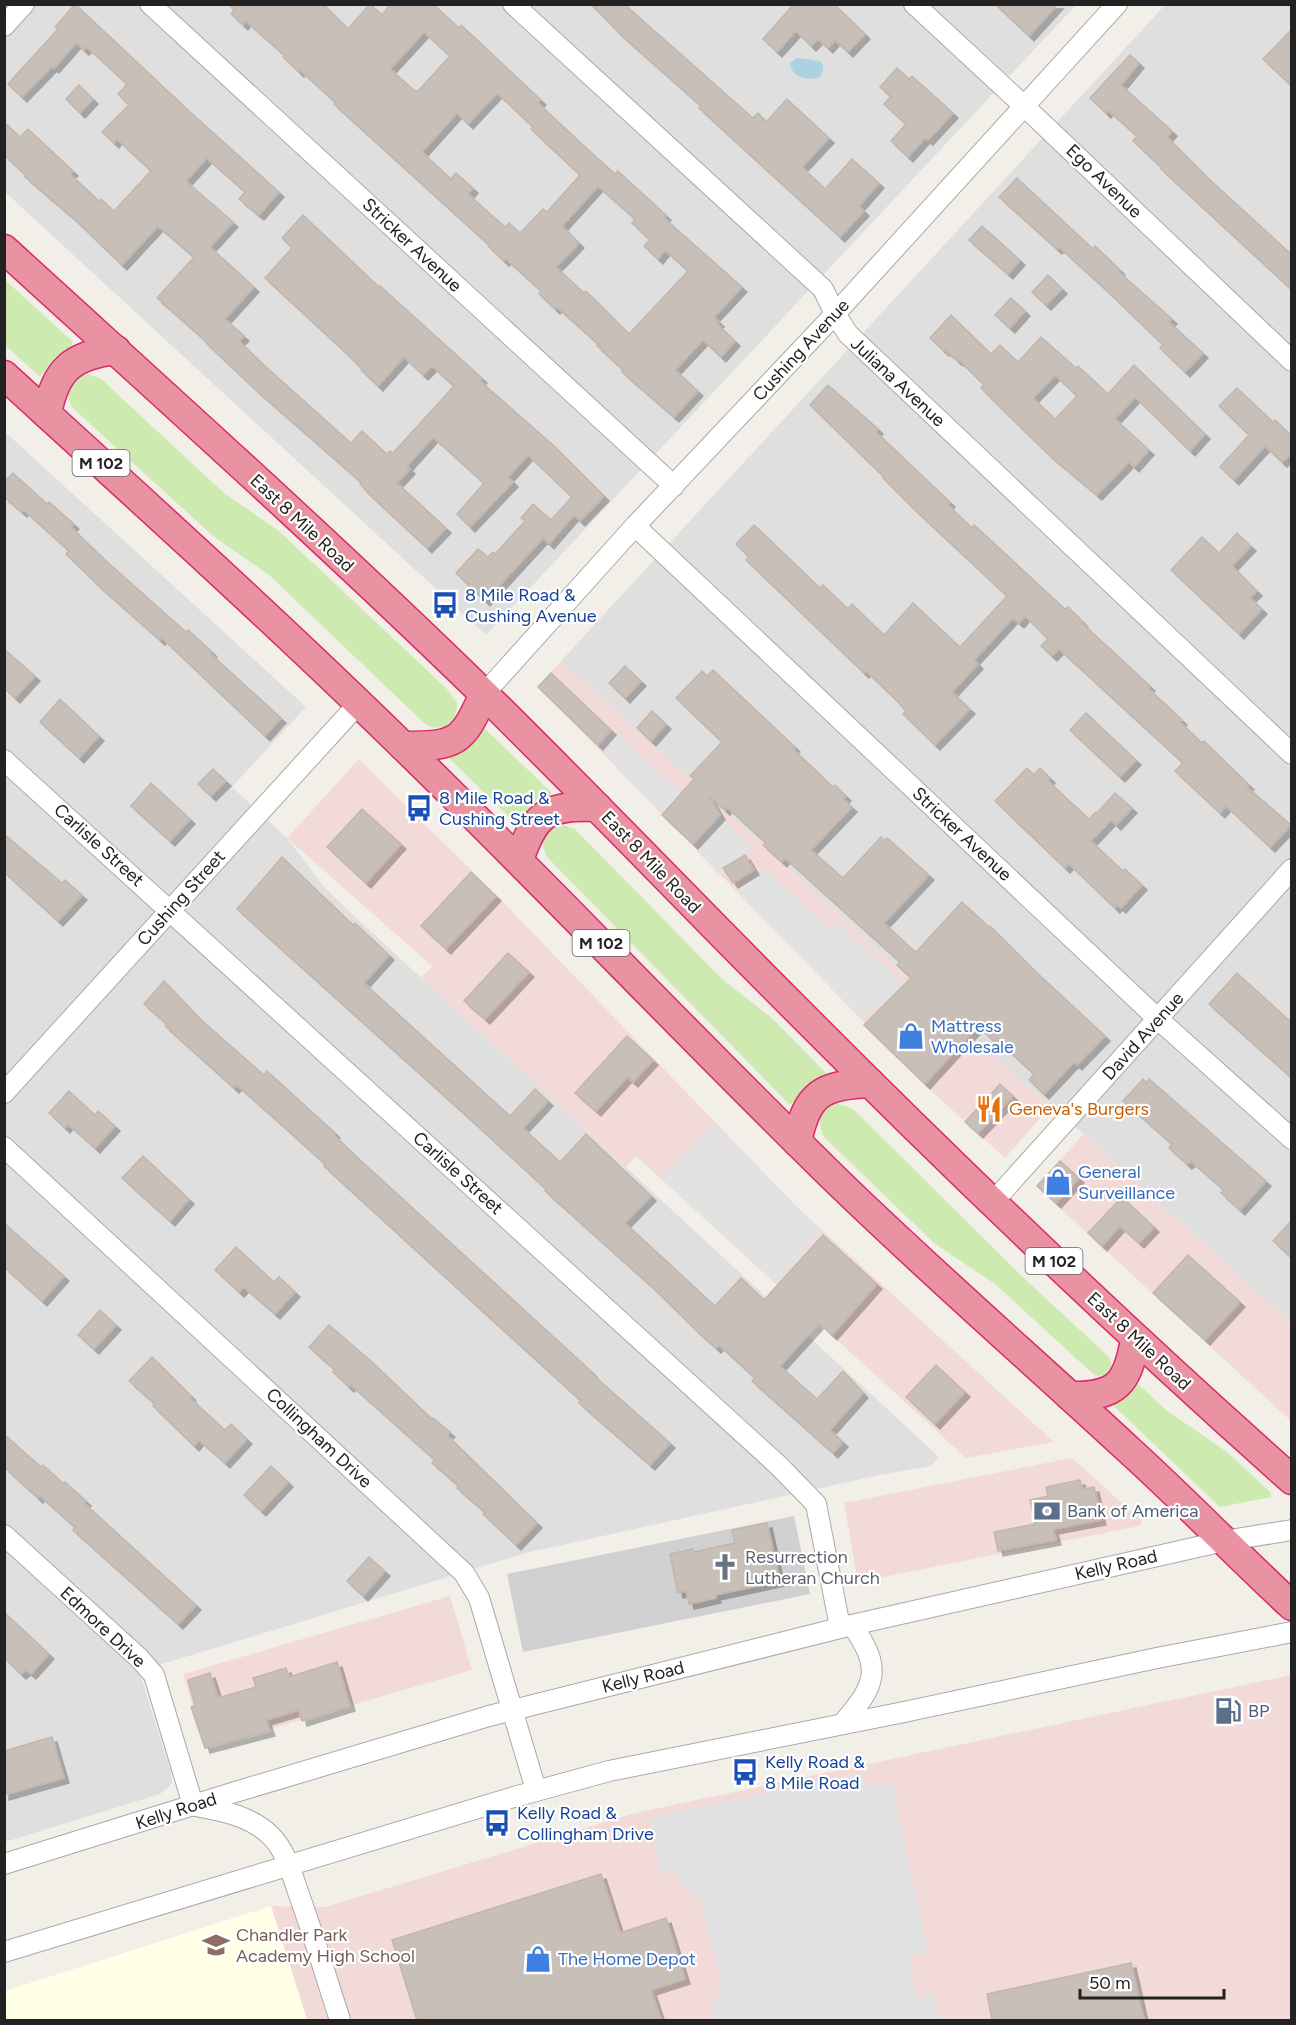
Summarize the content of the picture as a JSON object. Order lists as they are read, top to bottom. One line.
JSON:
{"streets":{"highway":["M 102","East 8 Mile Road"],"street":["Ego Avenue","Stricker Avenue","Cushing Avenue","Juliana Avenue","Carlisle Street","Cushing Street","David Avenue","Collingham Drive","Kelly Road","Edmore Drive"]},"crossings":[["Ego Avenue","Cushing Avenue"],["Stricker Avenue","Cushing Avenue"],["Stricker Avenue","David Avenue"],["Cushing Avenue","Juliana Avenue"],["Cushing Avenue","East 8 Mile Road"],["M 102","Cushing Street"],["M 102","Kelly Road"],["East 8 Mile Road","David Avenue"],["Carlisle Street","Cushing Street"],["Carlisle Street","Kelly Road"],["Collingham Drive","Kelly Road"],["Kelly Road","Edmore Drive"]],"places":{"bus stop":["8 Mile Road & Cushing Avenue","8 Mile Road & Cushing Street","Kelly Road & 8 Mile Road","Kelly Road & Collingham Drive"],"shop":["Mattress Wholesale","General Surveillance","The Home Depot"],"restaurant":["Geneva's Burgers"],"bank":["Bank of America"],"church":["Resurrection Lutheran Church"],"fuel station":["BP"],"school or university":["Chandler Park Academy High School"]},"scale_bar":"50 m"}
